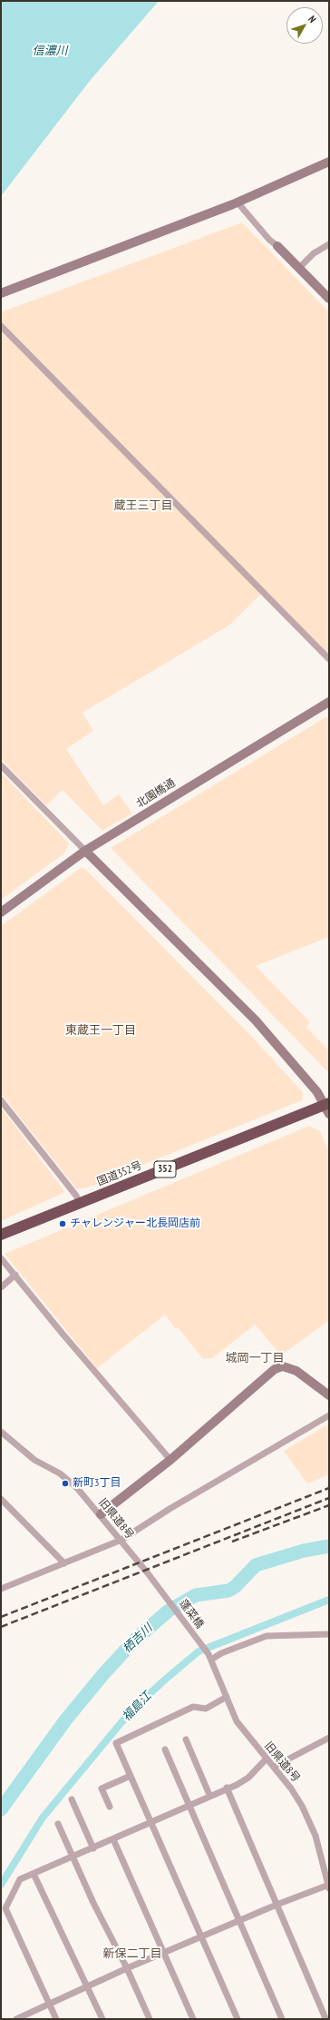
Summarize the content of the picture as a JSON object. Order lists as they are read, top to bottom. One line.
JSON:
{"streets":{"highway":["352","国道352号"],"street":["北園橋通","旧県道8号","蓬菜橋"]},"crossings":[["旧県道8号","蓬菜橋"]],"districts":["蔵王三丁目","東蔵王一丁目","城岡一丁目","新保二丁目"],"water":["信濃川","栖吉川","福島江"],"places":["チャレンジャー北長岡店前","新町3丁目"],"north":"top right"}
